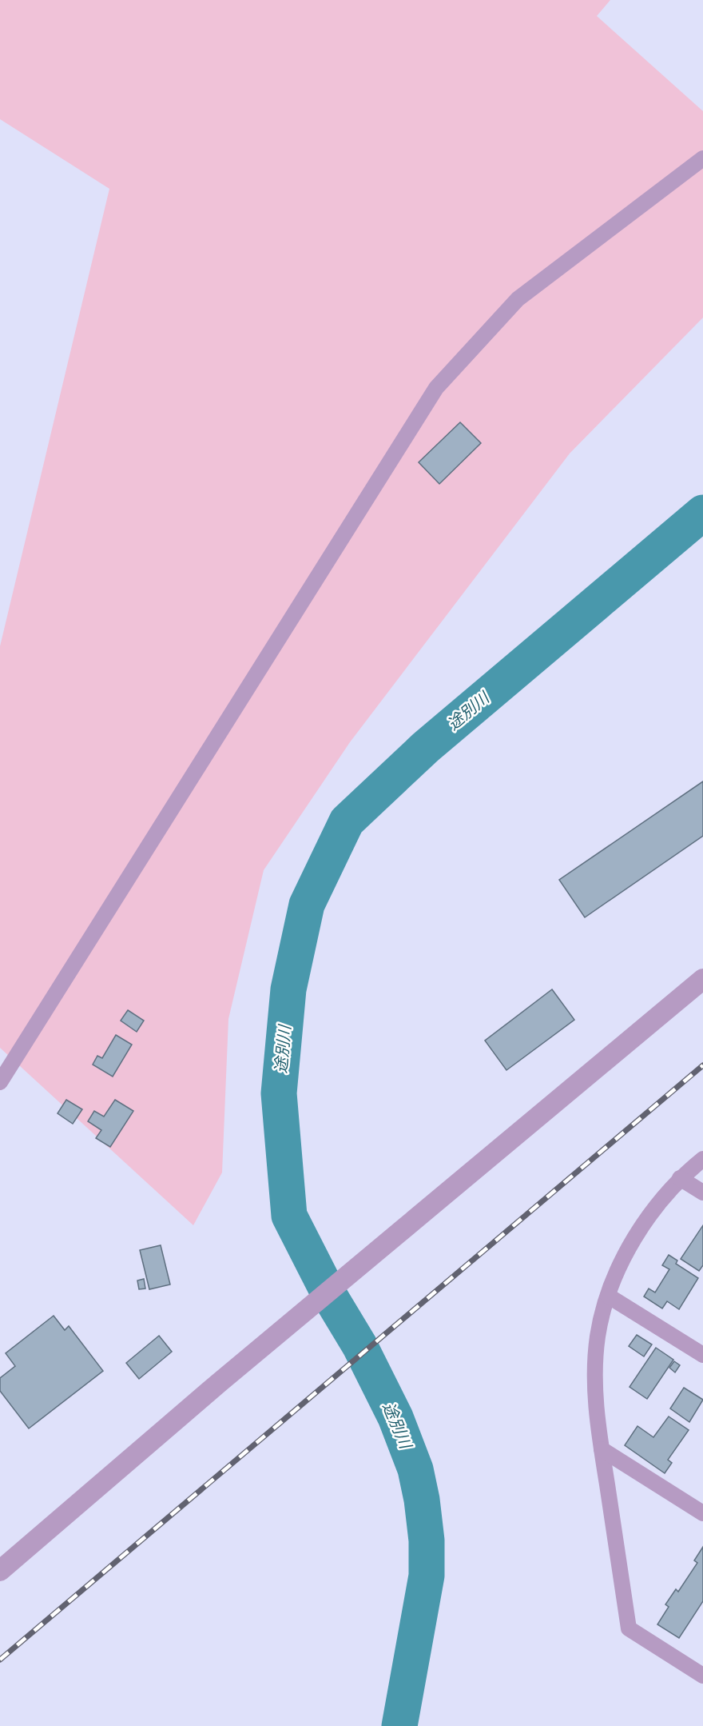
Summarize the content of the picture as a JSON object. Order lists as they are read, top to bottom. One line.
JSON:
{"water":["途別川"]}
